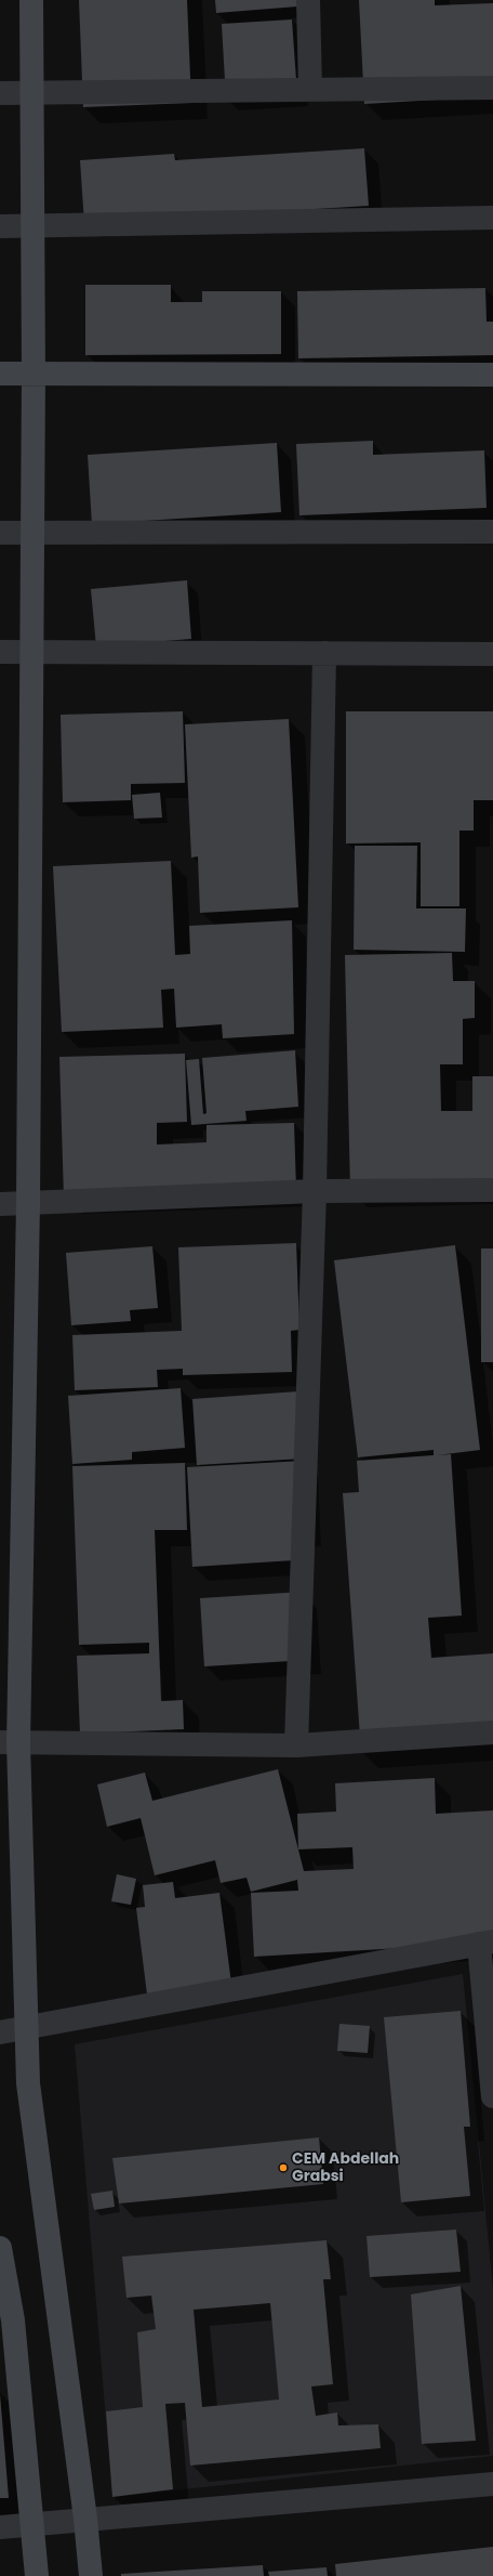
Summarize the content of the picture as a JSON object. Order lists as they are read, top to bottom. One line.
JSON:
{"places":["CEM Abdellah Grabsi"]}
